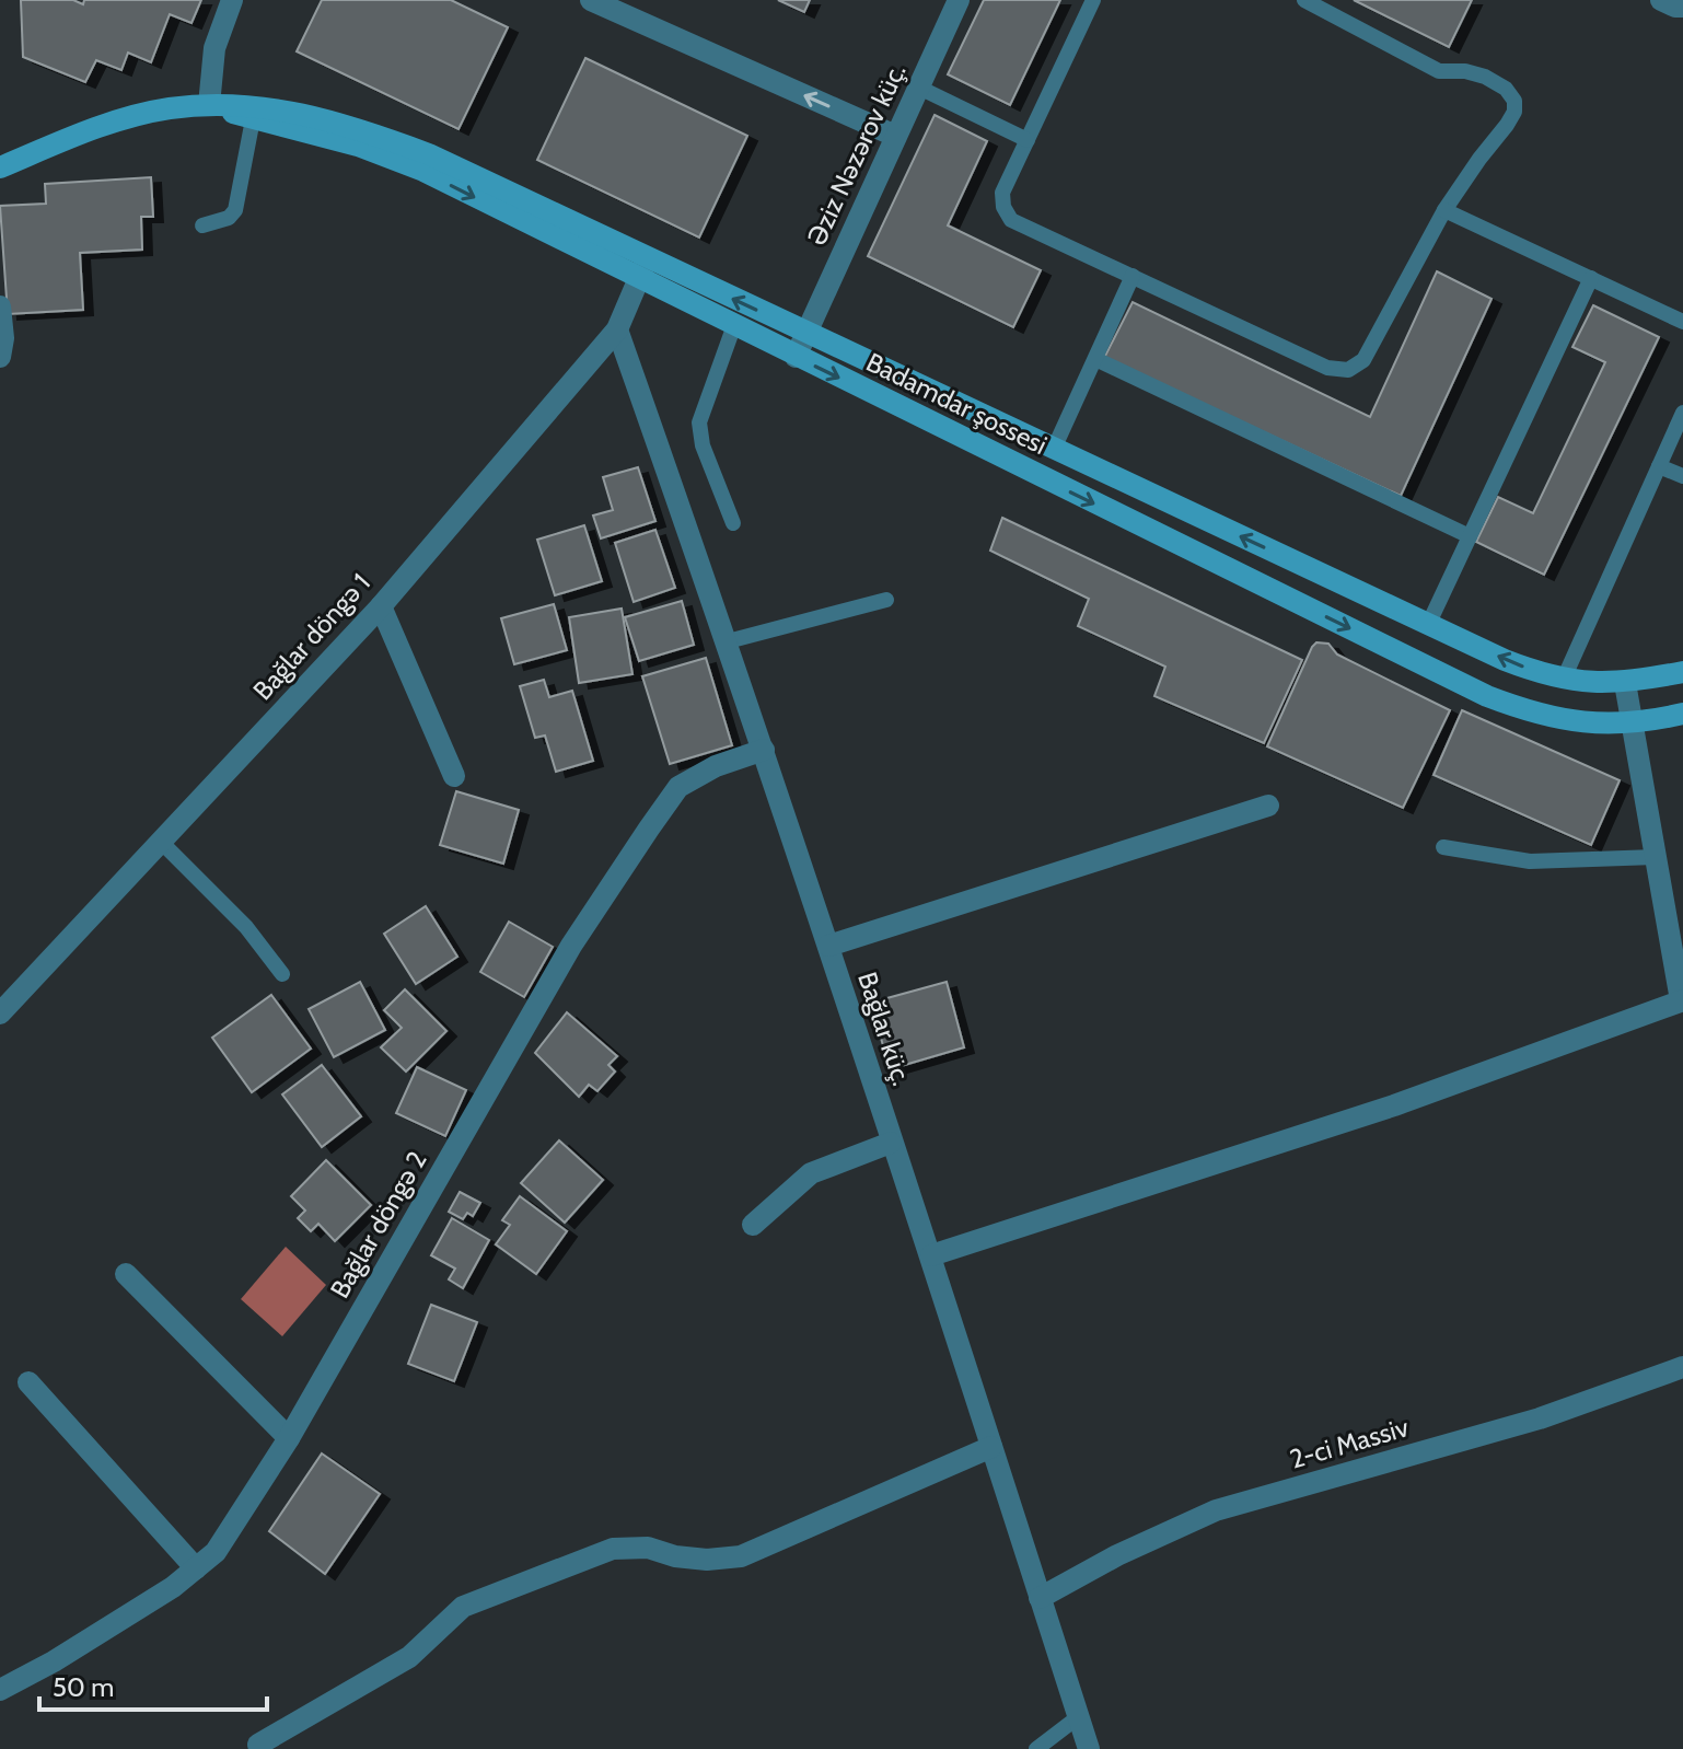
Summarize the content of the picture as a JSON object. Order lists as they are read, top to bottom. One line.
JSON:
{"streets":{"main road":["Badamdar şossesi"],"street":["Əziz Nəzərov küç.","Bağlar döngə 1","Bağlar küç.","Bağlar döngə 2","2-ci Massiv"]},"crossings":[["Əziz Nəzərov küç.","Badamdar şossesi"],["Badamdar şossesi","Bağlar döngə 1"],["Bağlar döngə 1","Bağlar küç."],["Bağlar küç.","Bağlar döngə 2"],["Bağlar küç.","2-ci Massiv"]],"scale_bar":"50 m"}
